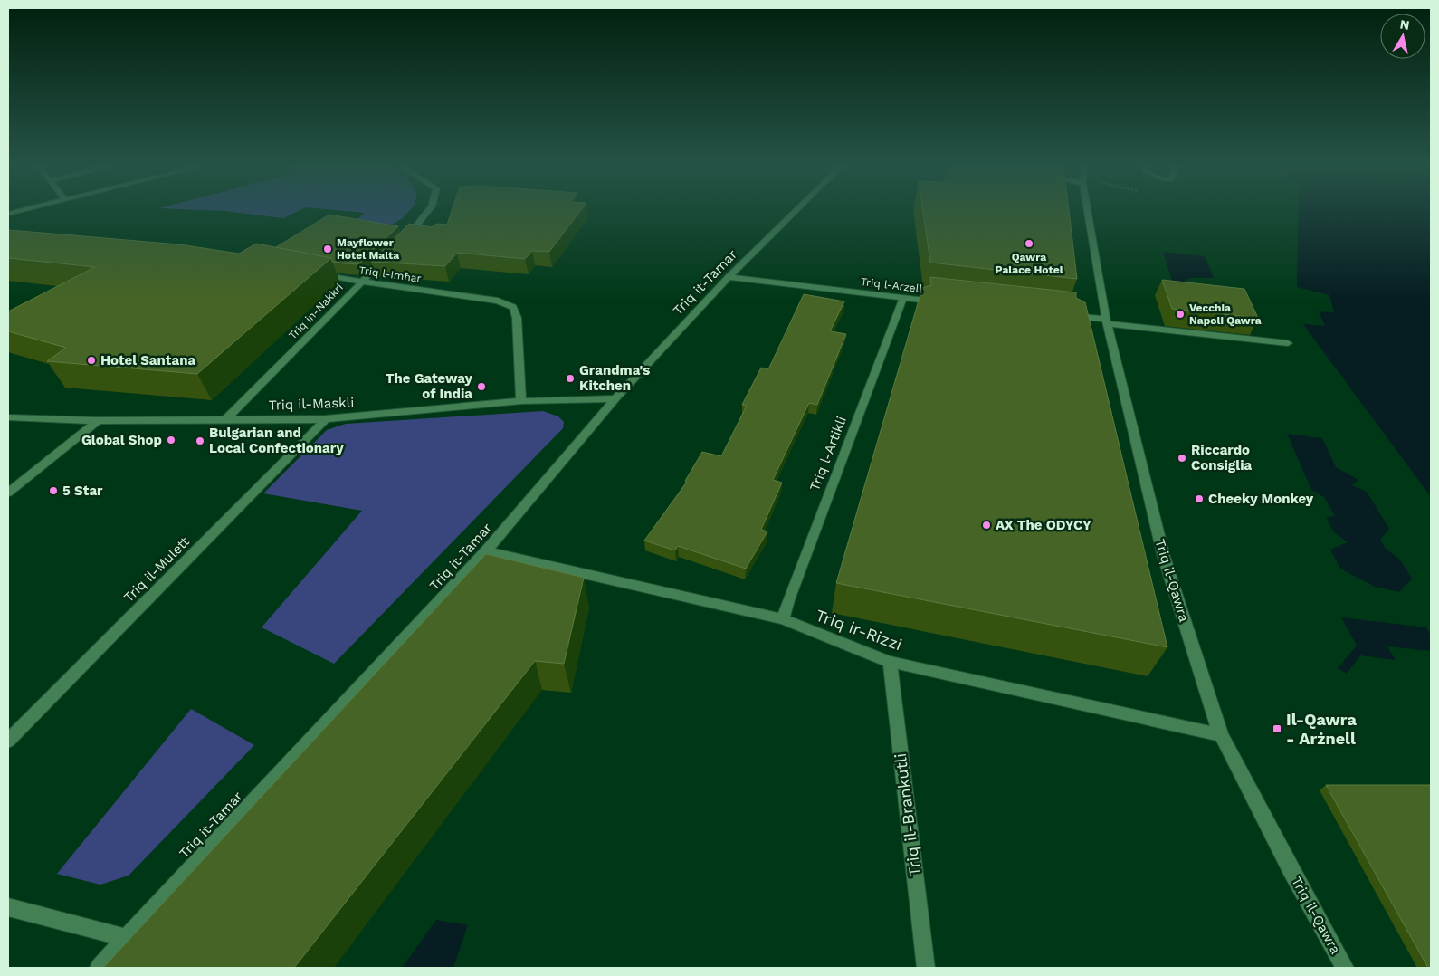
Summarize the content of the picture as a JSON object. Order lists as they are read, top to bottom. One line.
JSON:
{"streets":{"street":["Triq l-Imħar","Triq it-Tamar","Triq l-Arzell","Triq in-Nakkri","Triq il-Maskli","Triq l-Artikli","Triq il-Mulett","Triq il-Qawra","Triq ir-Rizzi","Triq il-Brankutli"]},"crossings":[["Triq l-Imħar","Triq in-Nakkri"],["Triq l-Imħar","Triq il-Maskli"],["Triq it-Tamar","Triq l-Arzell"],["Triq it-Tamar","Triq il-Maskli"],["Triq it-Tamar","Triq ir-Rizzi"],["Triq l-Arzell","Triq l-Artikli"],["Triq in-Nakkri","Triq il-Maskli"],["Triq il-Maskli","Triq il-Mulett"],["Triq l-Artikli","Triq ir-Rizzi"],["Triq il-Qawra","Triq ir-Rizzi"],["Triq ir-Rizzi","Triq il-Brankutli"]],"places":{"other":["Qawra Palace Hotel","Mayflower Hotel Malta","Vecchia Napoli Qawra","Hotel Santana","Grandma's Kitchen","The Gateway of India","Global Shop","Bulgarian and Local Confectionary","Riccardo Consiglia","5 Star","Cheeky Monkey","AX The ODYCY"],"transit":["Il-Qawra - Arżnell"]},"north":"top"}
